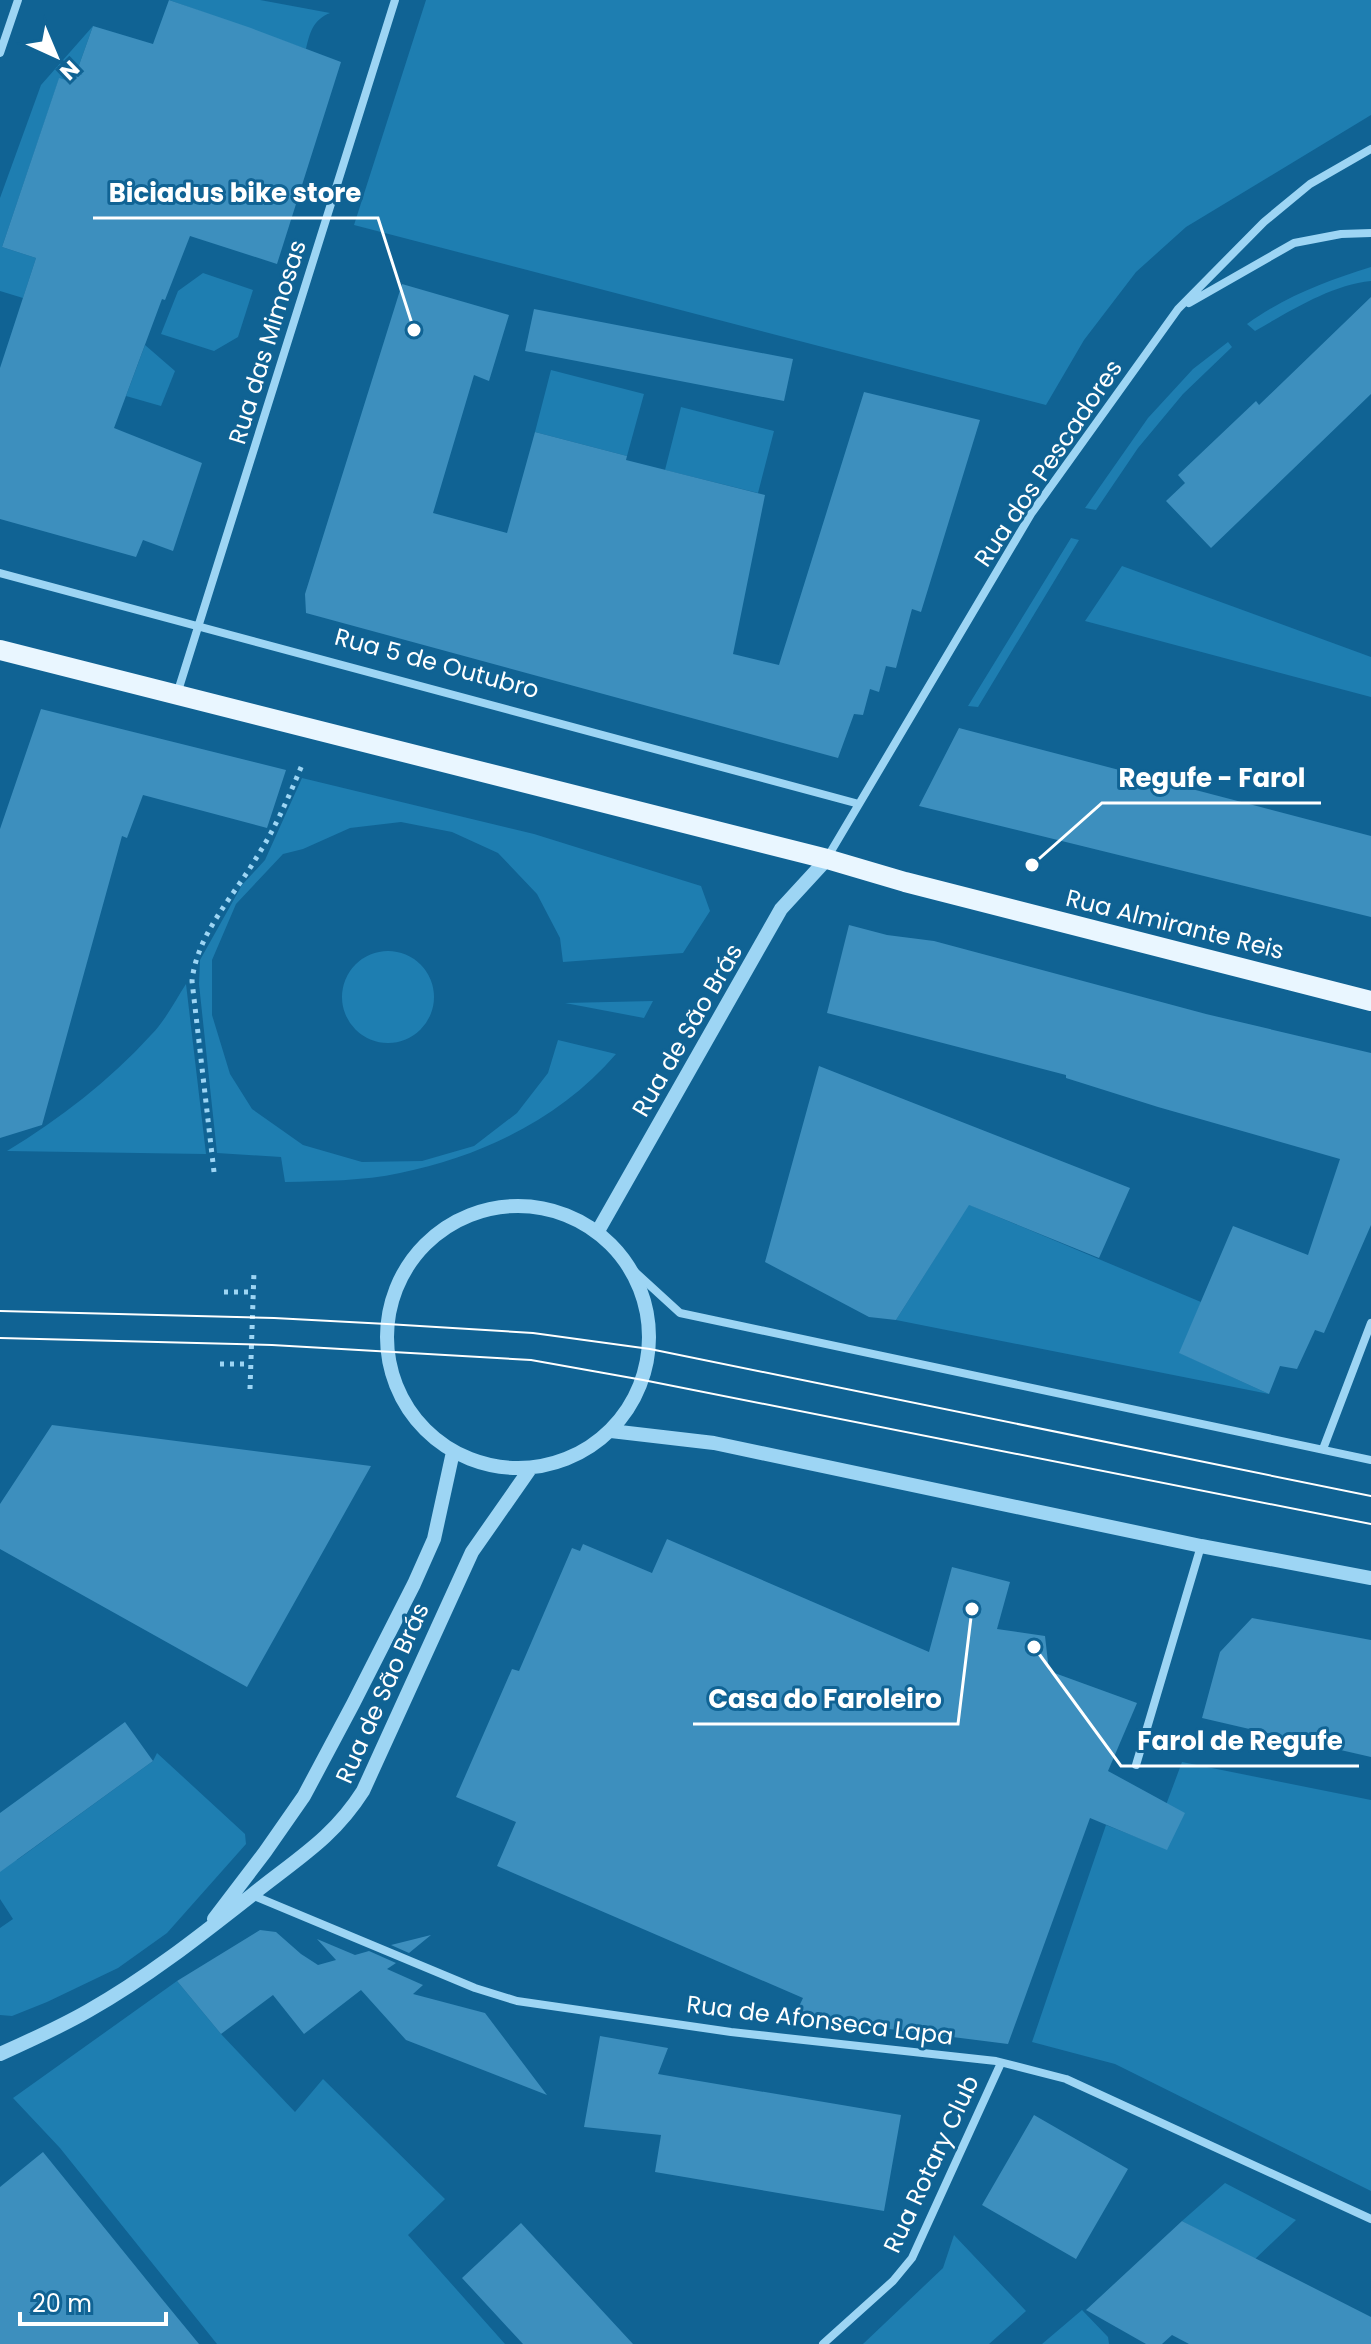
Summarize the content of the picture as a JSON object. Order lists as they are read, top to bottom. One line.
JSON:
{"streets":{"main road":["Rua Almirante Reis"],"street":["Rua das Mimosas","Rua dos Pescadores","Rua 5 de Outubro","Rua de São Brás","Rua de Afonseca Lapa","Rua Rotary Club"]},"crossings":[["Rua das Mimosas","Rua 5 de Outubro"],["Rua dos Pescadores","Rua 5 de Outubro"],["Rua dos Pescadores","Rua Almirante Reis"],["Rua dos Pescadores","Rua de São Brás"],["Rua Almirante Reis","Rua de São Brás"],["Rua de São Brás","Rua de Afonseca Lapa"],["Rua de Afonseca Lapa","Rua Rotary Club"]],"places":["Biciadus bike store","Regufe - Farol","Casa do Faroleiro","Farol de Regufe"],"scale_bar":"20 m","north":"bottom right"}
